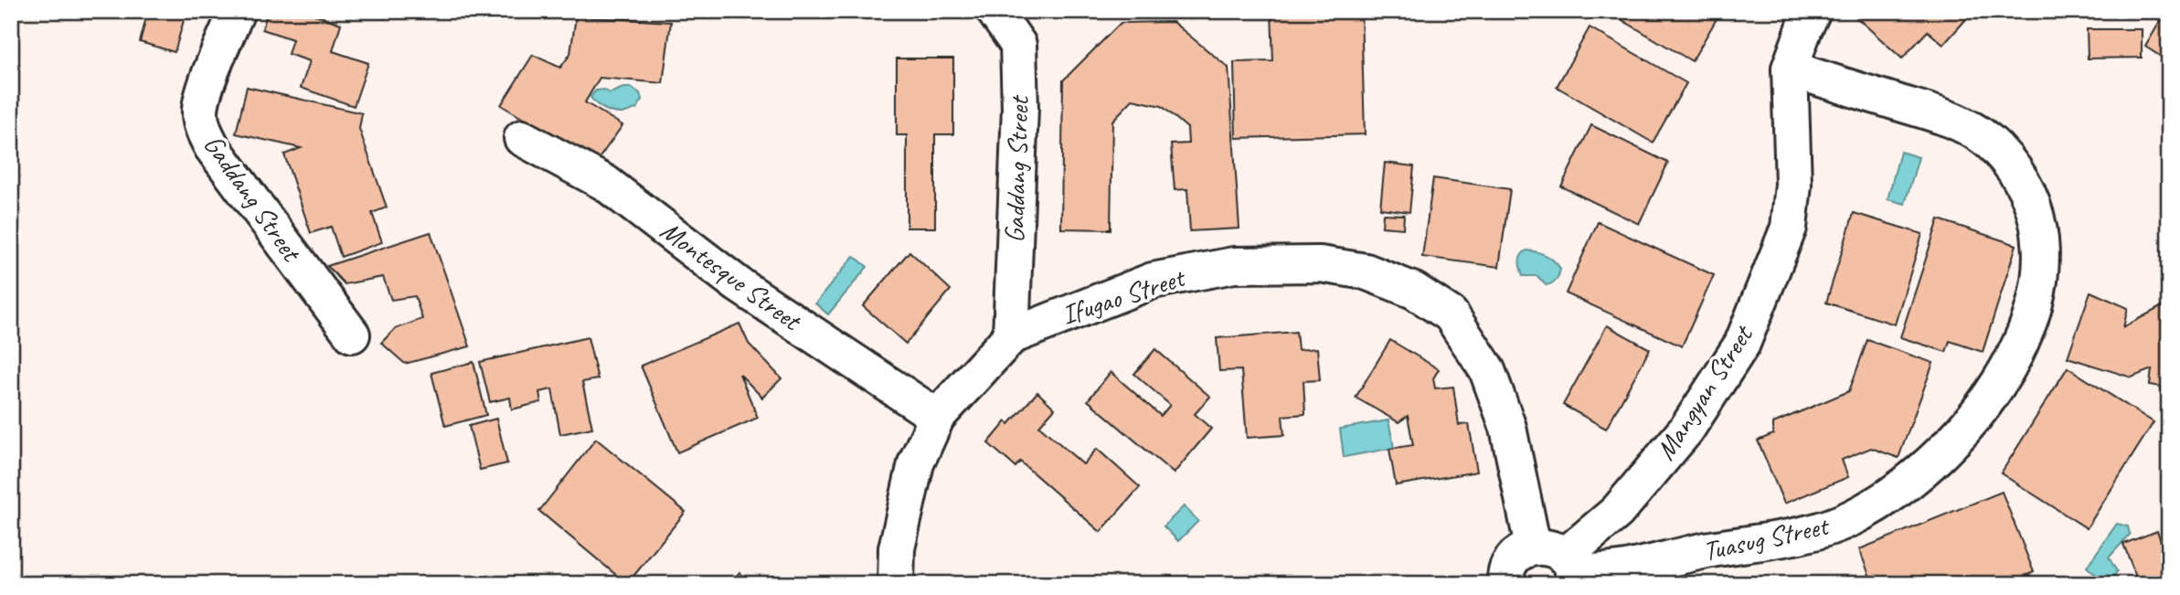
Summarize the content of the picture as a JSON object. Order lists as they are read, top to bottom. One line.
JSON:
{"streets":{"street":["Gaddang Street","Montesque Street","Ifugao Street","Mangyan Street","Tuasug Street"]},"crossings":[["Gaddang Street","Ifugao Street"],["Montesque Street","Ifugao Street"],["Ifugao Street","Mangyan Street"],["Ifugao Street","Tuasug Street"],["Mangyan Street","Tuasug Street"]]}
